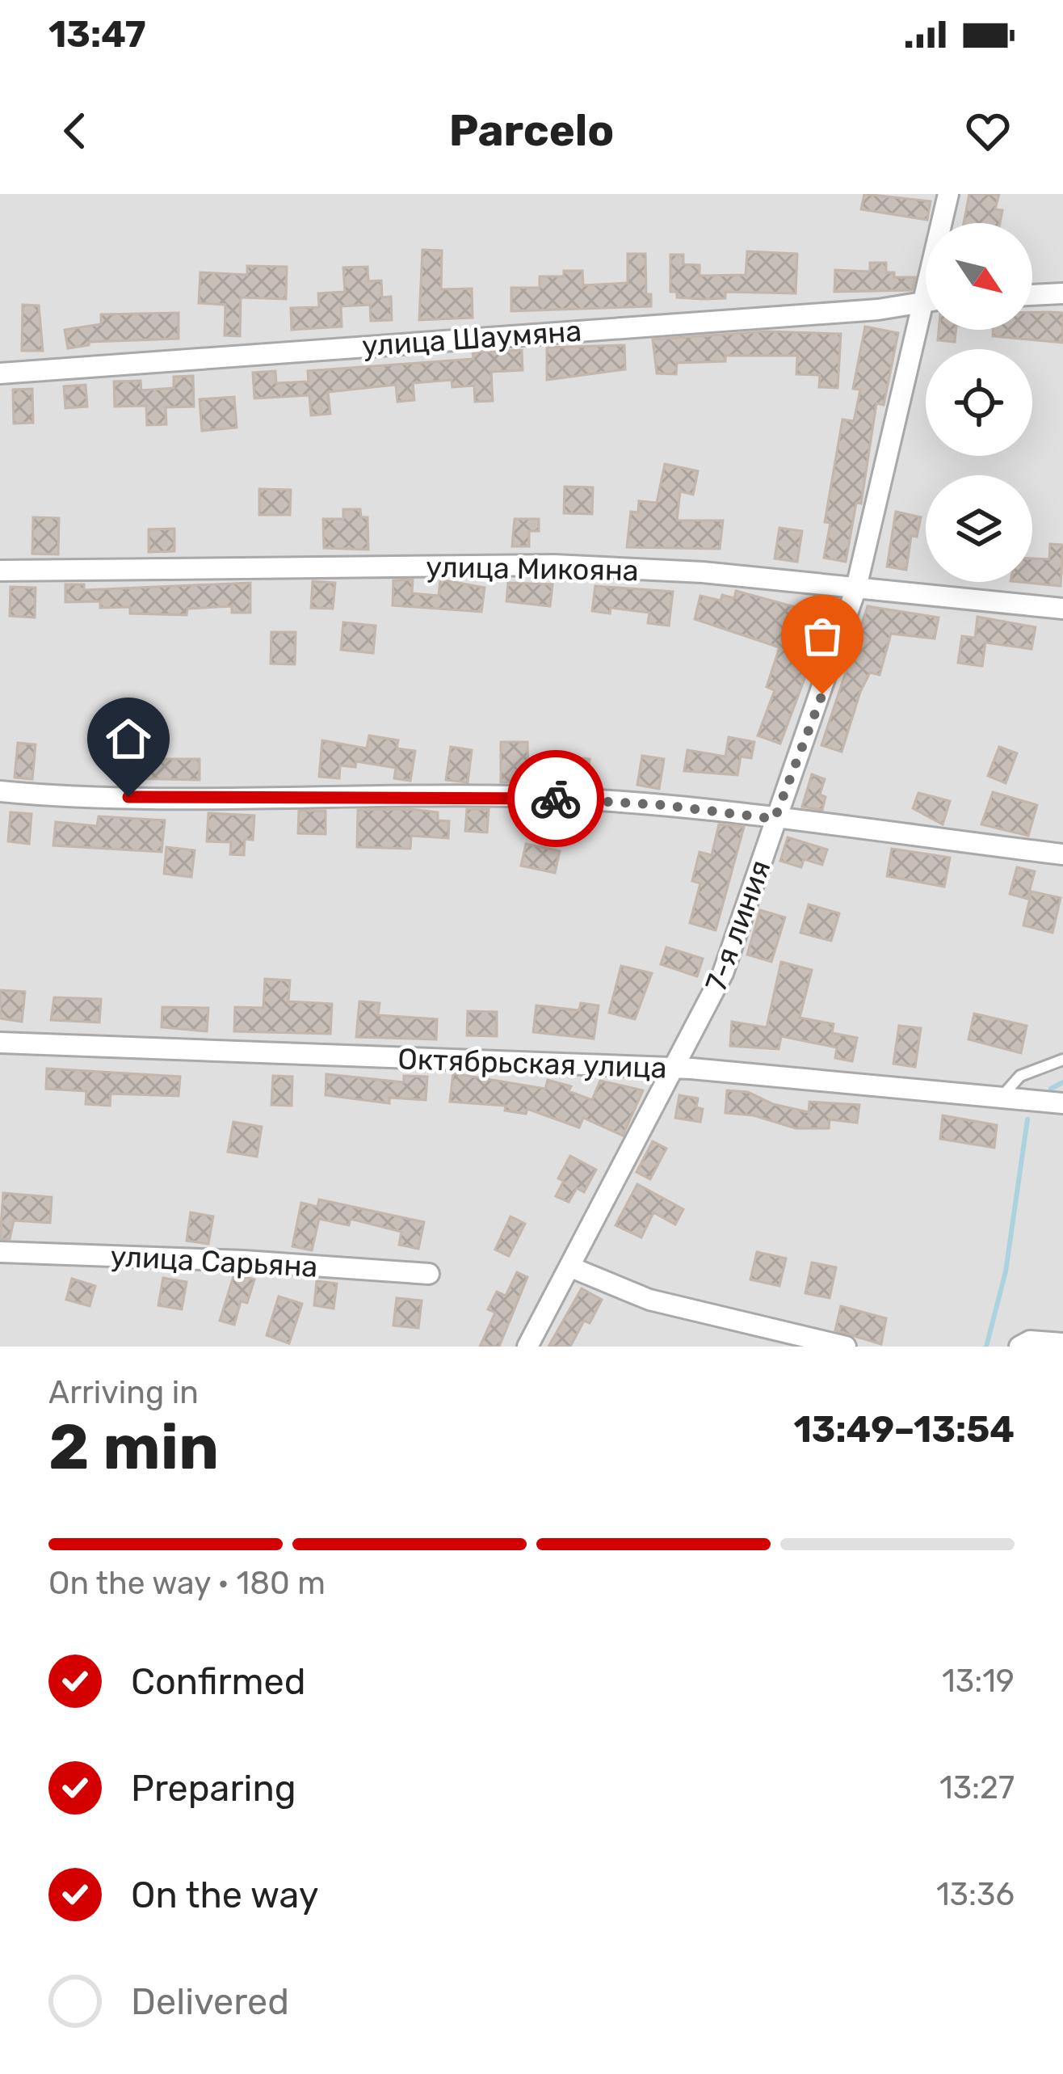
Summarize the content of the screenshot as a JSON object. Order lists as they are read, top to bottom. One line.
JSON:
{"streets":{"street":["улица Шаумяна","улица Микояна","7-я линия","Октябрьская улица","улица Сарьяна"]},"crossings":[["улица Микояна","7-я линия"],["7-я линия","Октябрьская улица"]],"north":"bottom right","page":{"status":"13:47","header":"Parcelo","heading":["2 min","Arriving in","13:49–13:54"],"bar":"On the way · 180 m","list":[["Confirmed","13:19"],["Preparing","13:27"],["On the way","13:36"],"Delivered"]}}
